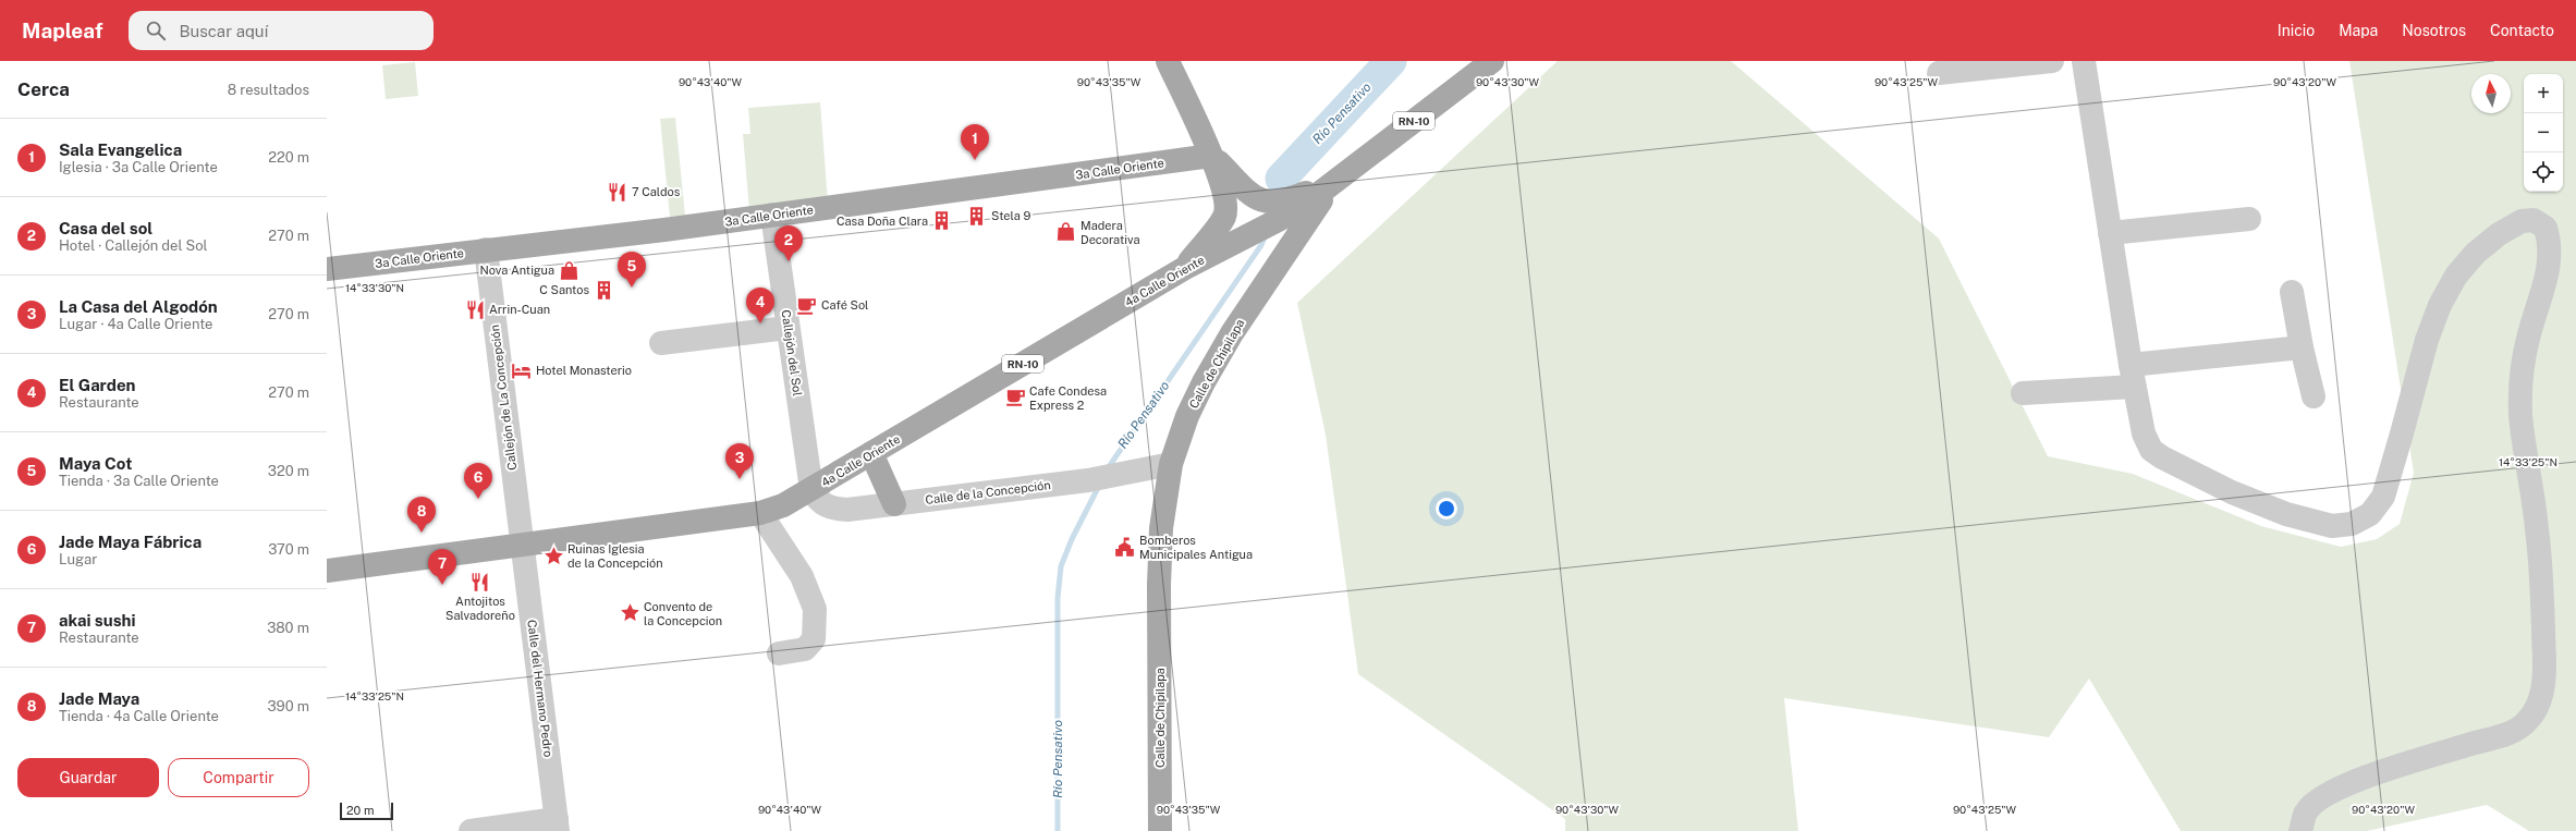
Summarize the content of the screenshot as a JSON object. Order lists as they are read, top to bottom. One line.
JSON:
{"streets":{"main road":["RN-10","3a Calle Oriente","4a Calle Oriente","Calle de Chipilapa"],"street":["Callejón del Sol","Callejón de La Concepción","Calle de la Concepción","Calle del Hermano Pedro"]},"crossings":[["RN-10","4a Calle Oriente"],["RN-10","Calle de Chipilapa"],["3a Calle Oriente","Callejón del Sol"],["3a Calle Oriente","Callejón de La Concepción"],["4a Calle Oriente","Callejón del Sol"],["4a Calle Oriente","Callejón de La Concepción"],["4a Calle Oriente","Calle de la Concepción"],["4a Calle Oriente","Calle del Hermano Pedro"],["Callejón del Sol","Calle de la Concepción"],["Calle de Chipilapa","Calle de la Concepción"],["Callejón de La Concepción","Calle del Hermano Pedro"]],"water":["Río Pensativo"],"places":{"restaurant":["7 Caldos","Arrin-Cuan","Antojitos Salvadoreño"],"building":["Stela 9","Casa Doña Clara","C Santos"],"shop":["Madera Decorativa","Nova Antigua"],"cafe":["Café Sol","Cafe Condesa Express 2"],"hotel":["Hotel Monasterio"],"public building":["Bomberos Municipales Antigua"],"place":["Ruinas Iglesia de la Concepción","Convento de la Concepcion"]},"scale_bar":"20 m","north":"top","page":{"header":"Mapleaf","search":"Buscar aquí","nav":["Inicio","Mapa","Nosotros","Contacto"],"heading":["Cerca","8 resultados"],"map_buttons":["+","−"],"list":[{"mark":"1","name":"Sala Evangelica","note":"Iglesia · 3a Calle Oriente","value":"220 m"},{"mark":"2","name":"Casa del sol","note":"Hotel · Callejón del Sol","value":"270 m"},{"mark":"3","name":"La Casa del Algodón","note":"Lugar · 4a Calle Oriente","value":"270 m"},{"mark":"4","name":"El Garden","note":"Restaurante","value":"270 m"},{"mark":"5","name":"Maya Cot","note":"Tienda · 3a Calle Oriente","value":"320 m"},{"mark":"6","name":"Jade Maya Fábrica","note":"Lugar","value":"370 m"},{"mark":"7","name":"akai sushi","note":"Restaurante","value":"380 m"},{"mark":"8","name":"Jade Maya","note":"Tienda · 4a Calle Oriente","value":"390 m"}],"pins":["1","2","5","4","3","6","8","7"],"buttons":["Guardar","Compartir"],"scale":"20 m"},"coordinates":["90°43'40\"W","90°43'35\"W","90°43'30\"W","90°43'25\"W","90°43'20\"W","14°33'30\"N","14°33'25\"N"]}
